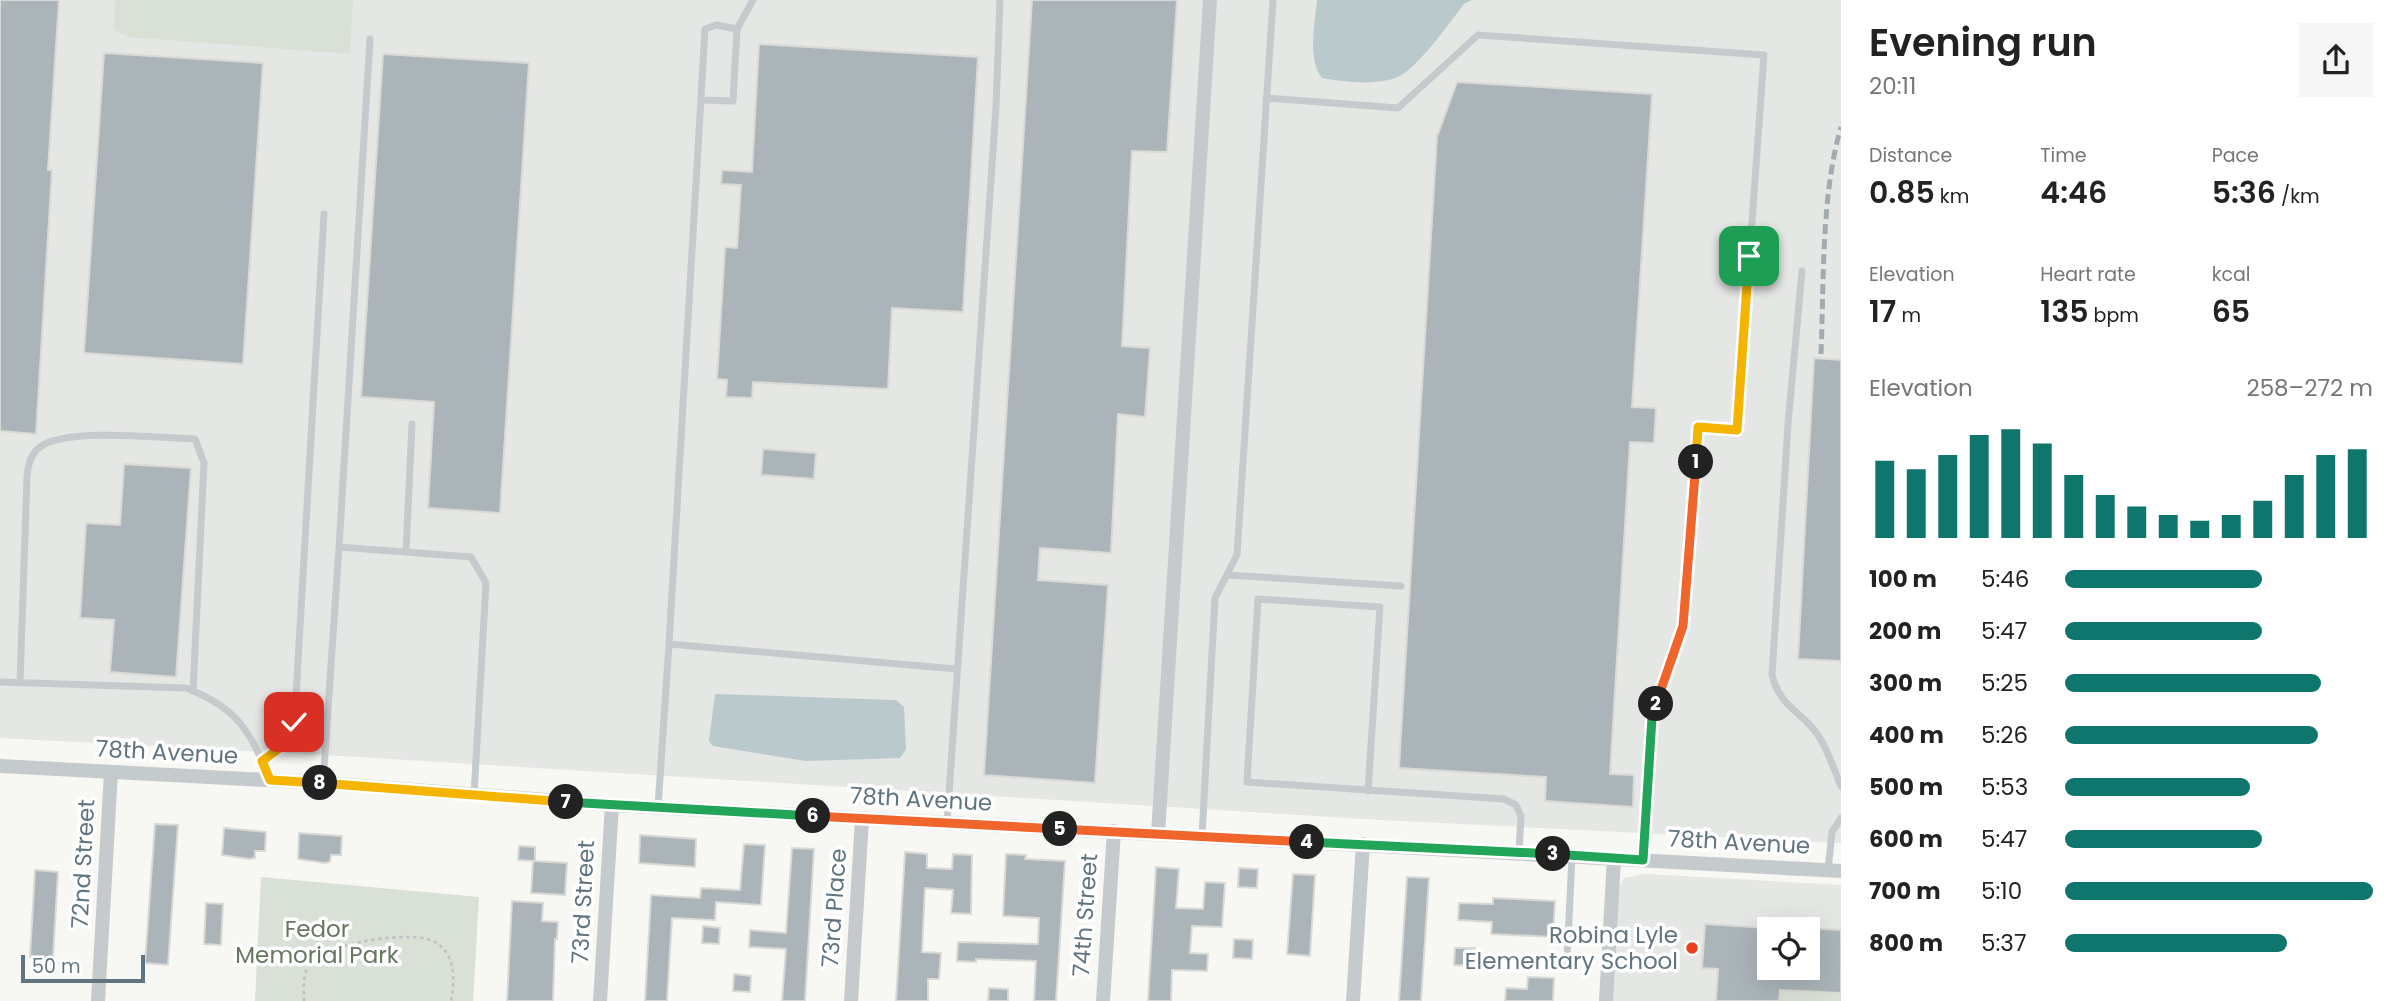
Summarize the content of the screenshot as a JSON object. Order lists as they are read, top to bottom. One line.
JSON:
{"streets":{"street":["78th Avenue","72nd Street","73rd Street","73rd Place","74th Street"]},"crossings":[["78th Avenue","72nd Street"],["78th Avenue","73rd Street"],["78th Avenue","73rd Place"],["78th Avenue","74th Street"]],"parks":["Fedor Memorial Park"],"places":["Robina Lyle Elementary School"],"scale_bar":"50 m","page":{"heading":["Evening run","20:11"],"stats":[["Distance","0.85 km"],["Time","4:46"],["Pace","5:36 /km"],["Elevation","17 m"],["Heart rate","135 bpm"],["kcal","65"]],"chart":["Elevation","258–272 m"],"pins":["1","2","8","7","6","5","4","3"],"list":[{"name":"100 m","note":"5:46"},{"name":"200 m","note":"5:47"},{"name":"300 m","note":"5:25"},{"name":"400 m","note":"5:26"},{"name":"500 m","note":"5:53"},{"name":"600 m","note":"5:47"},{"name":"700 m","note":"5:10"},{"name":"800 m","note":"5:37"}],"scale":"50 m"}}
